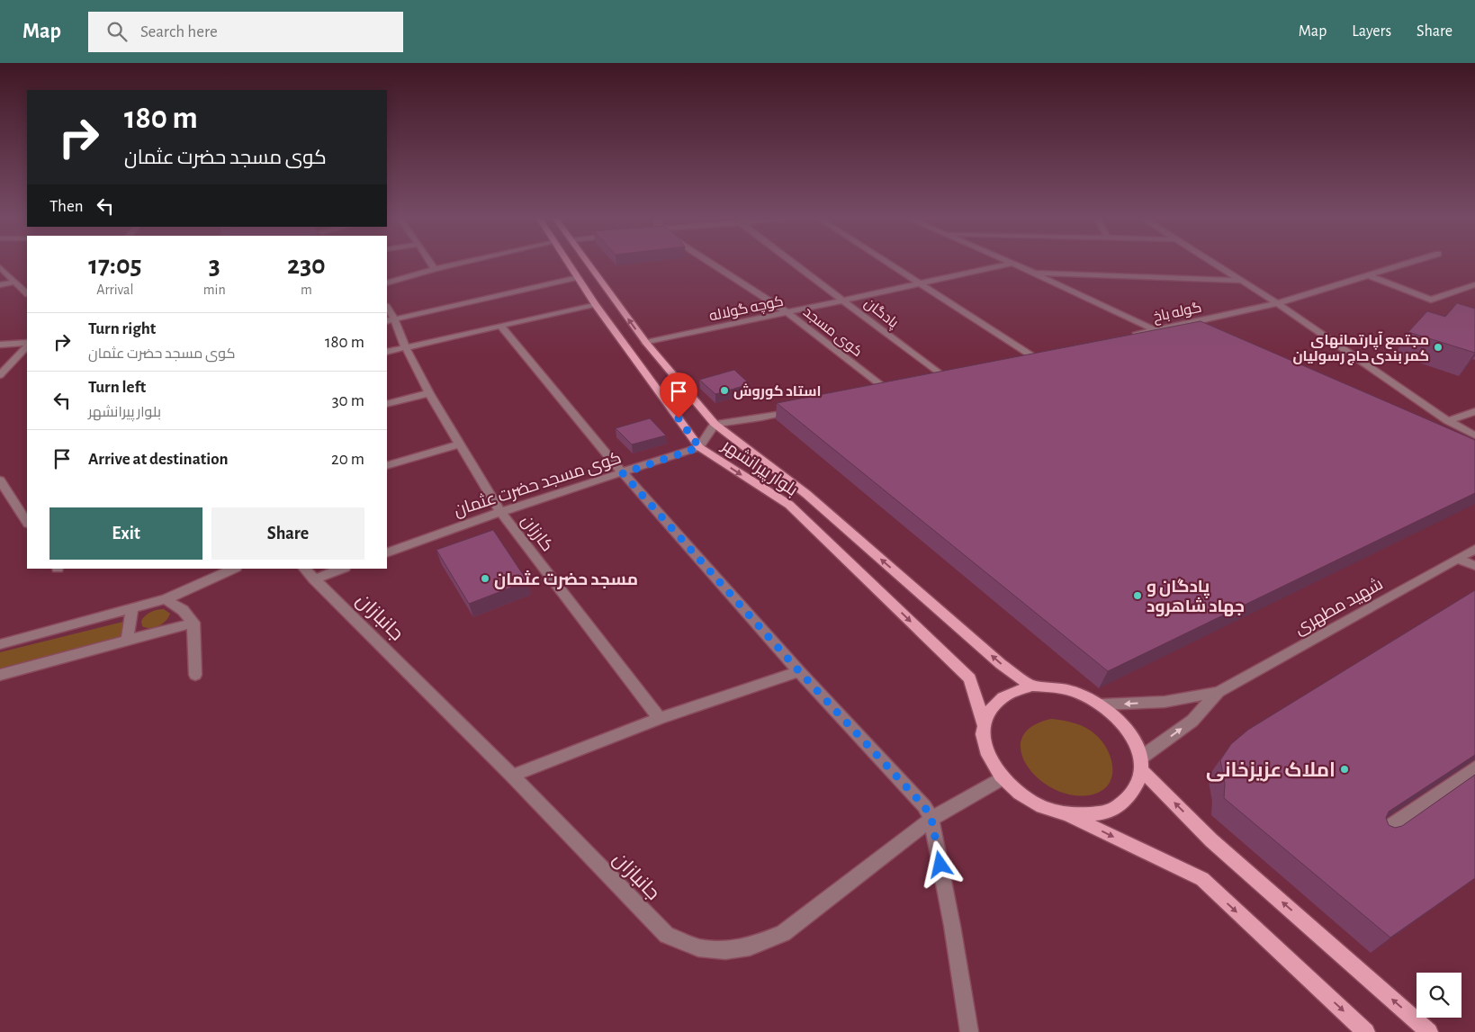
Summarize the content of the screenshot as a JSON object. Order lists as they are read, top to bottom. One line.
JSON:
{"streets":{"main road":["بلوار پیرانشهر"],"street":["کوچه گولاله","گوله باخ","پادگان","کوی مسجد","کوی مسجد حضرت عثمان","کارزان","شهید مطهری","جانبازان"]},"crossings":[["کوچه گولاله","پادگان"],["کوچه گولاله","کوی مسجد"],["کوچه گولاله","بلوار پیرانشهر"],["بلوار پیرانشهر","کوی مسجد حضرت عثمان"],["بلوار پیرانشهر","جانبازان"],["کوی مسجد حضرت عثمان","کارزان"]],"places":["مجتمع آپارتمانهای کمر بندی حاج رسولیان","استاد کوروش","مسجد حضرت عثمان","پادگان و جهاد شاهرود","املاک عزیزخانی"],"page":{"header":"Map","search":"Search here","nav":["Map","Layers","Share"],"turn":["180 m","کوی مسجد حضرت عثمان"],"then":"Then","eta":["17:05","Arrival","3","min","230","m"],"list":[{"name":"Turn right","note":"کوی مسجد حضرت عثمان","value":"180 m"},{"name":"Turn left","note":"بلوار پیرانشهر","value":"30 m"},{"name":"Arrive at destination","value":"20 m"}],"buttons":["Exit","Share"]}}
